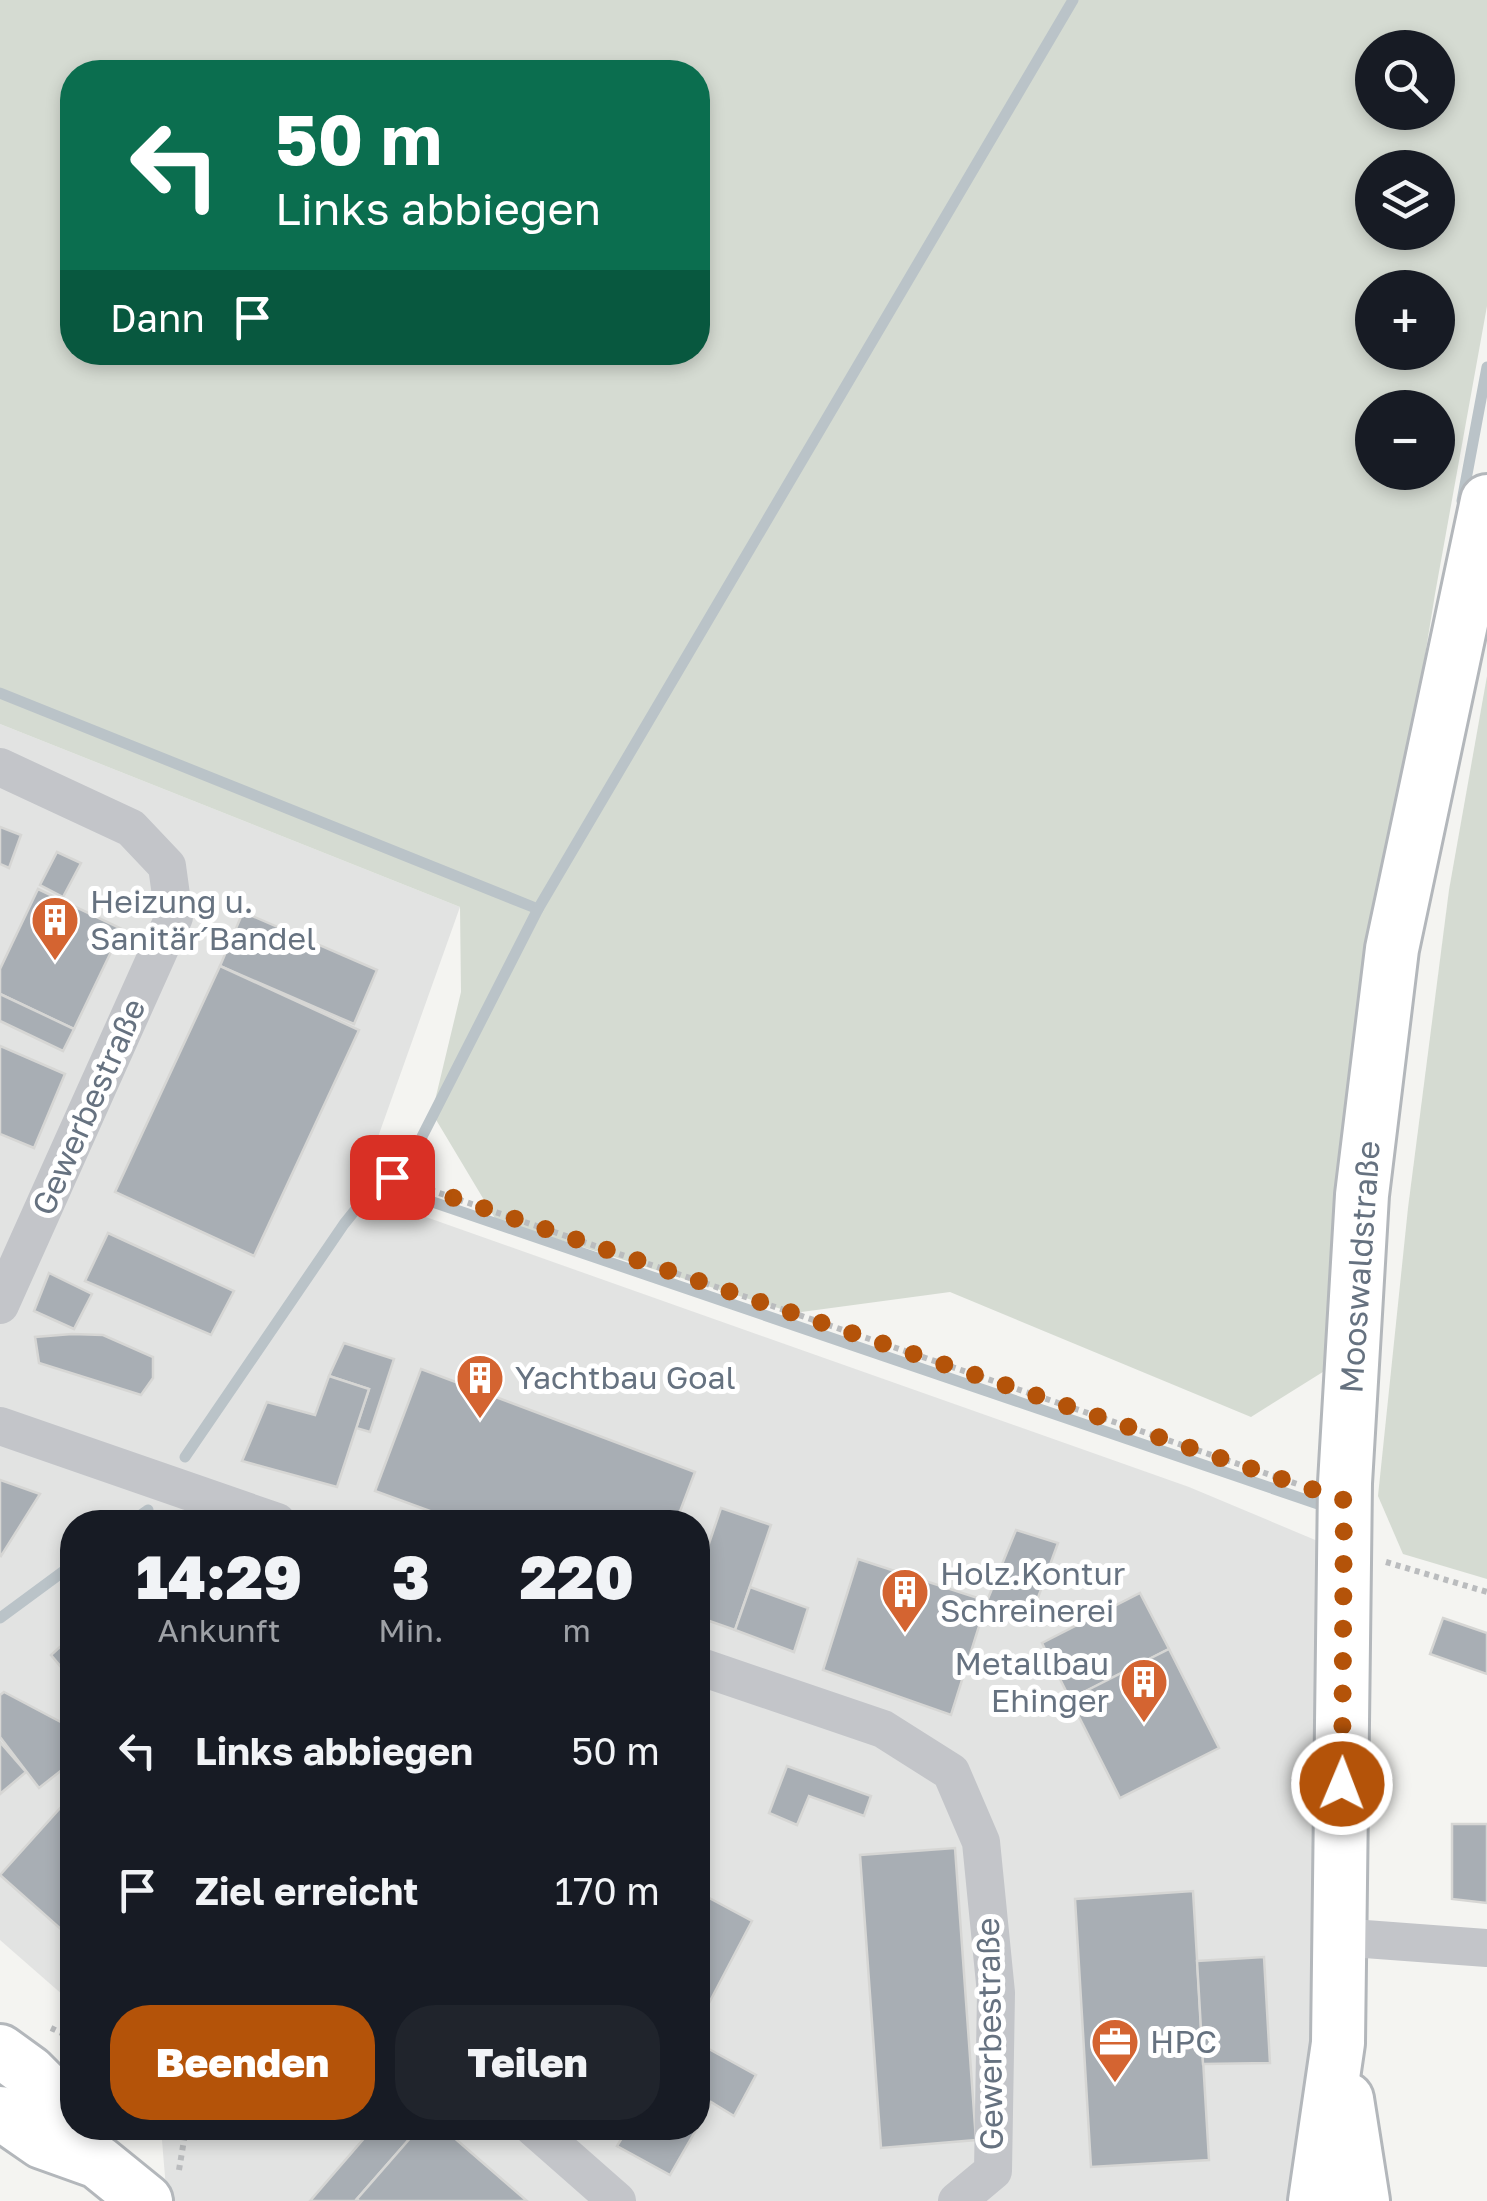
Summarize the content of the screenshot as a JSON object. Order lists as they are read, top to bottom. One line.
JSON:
{"streets":{"main road":["Mooswaldstraße"],"street":["Gewerbestraße"]},"places":{"building":["Heizung u. Sanitär´Bandel","Yachtbau Goal","Holz.Kontur Schreinerei","Metallbau Ehinger"],"office":["HPC"]},"page":{"map_buttons":["+","−"],"turn":["50 m","Links abbiegen"],"then":"Dann","eta":["14:29","Ankunft","3","Min.","220","m"],"list":[{"name":"Links abbiegen","value":"50 m"},{"name":"Ziel erreicht","value":"170 m"}],"buttons":["Beenden","Teilen"]}}
